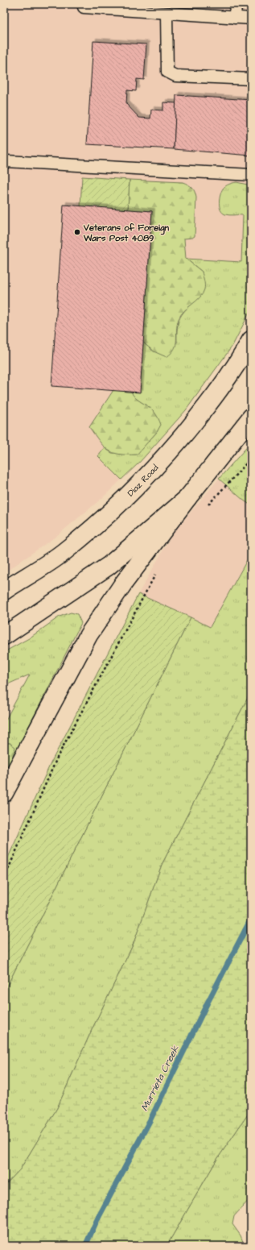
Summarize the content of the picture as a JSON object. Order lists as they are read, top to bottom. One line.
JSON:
{"streets":{"main road":["Diaz Road"]},"water":["Murrieta Creek"],"places":["Veterans of Foreign Wars Post 4089"]}
